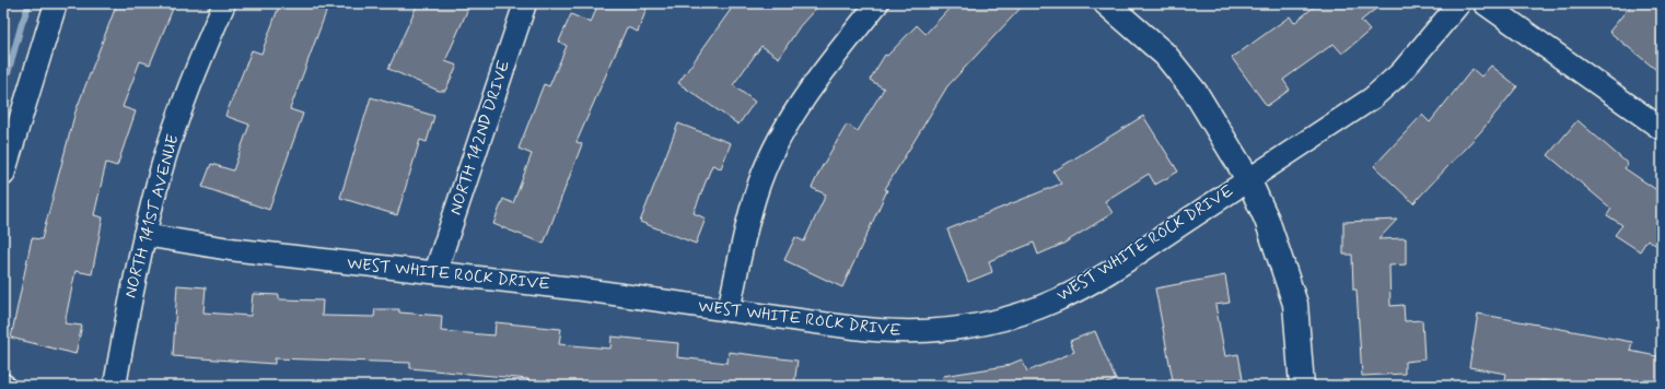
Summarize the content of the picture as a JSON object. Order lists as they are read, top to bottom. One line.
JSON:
{"streets":{"street":["NORTH 142ND DRIVE","NORTH 141ST AVENUE","WEST WHITE ROCK DRIVE"]},"crossings":[["NORTH 142ND DRIVE","WEST WHITE ROCK DRIVE"],["NORTH 141ST AVENUE","WEST WHITE ROCK DRIVE"]]}
